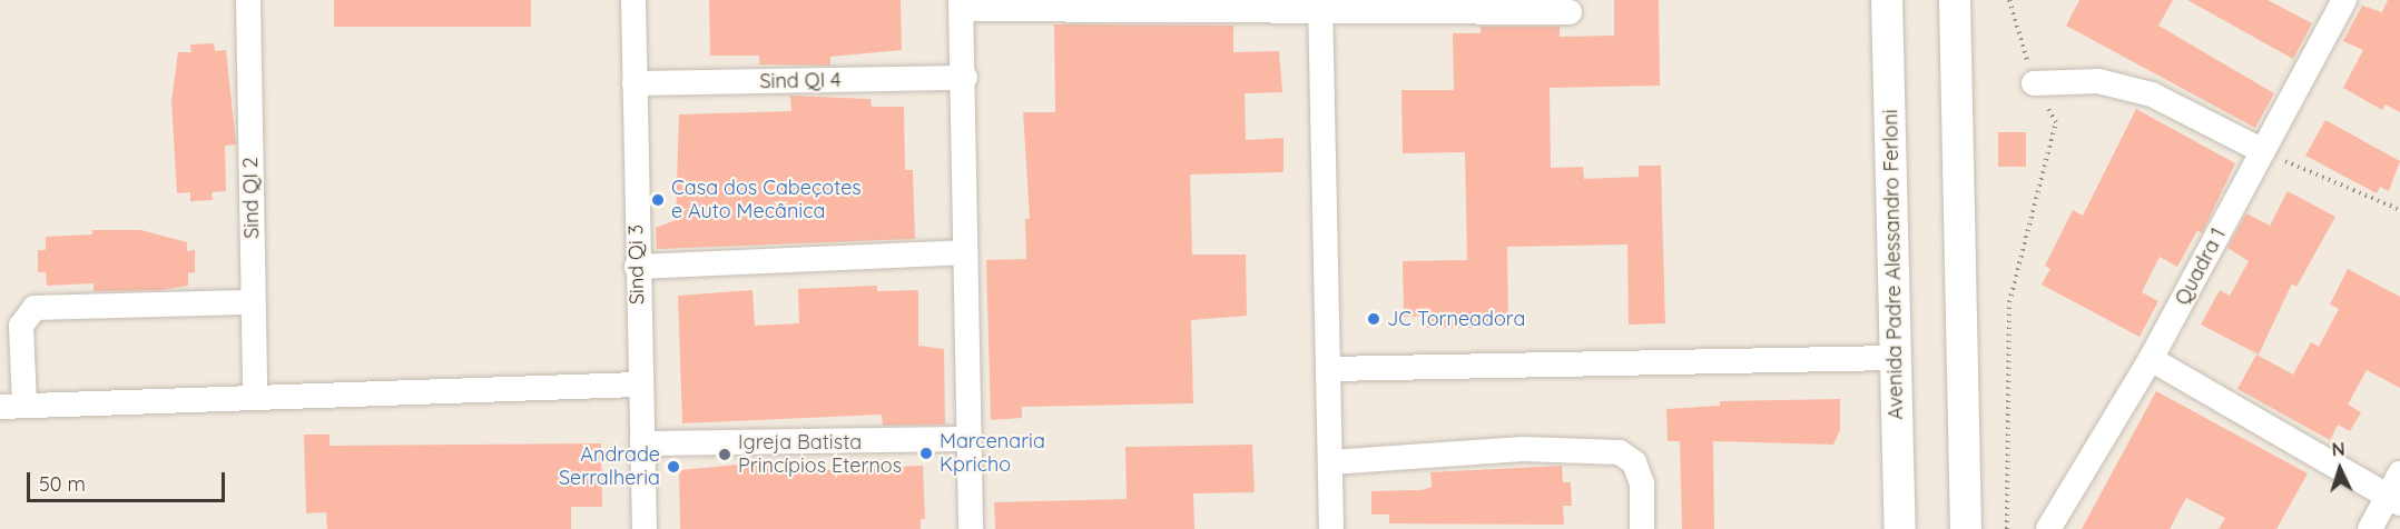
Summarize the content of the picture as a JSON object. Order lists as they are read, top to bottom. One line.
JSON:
{"streets":{"main road":["Avenida Padre Alessandro Ferloni"],"street":["Sind QI 4","Sind QI 2","Sind Qi 3","Quadra 1"]},"crossings":[["Sind QI 4","Sind Qi 3"]],"places":["Casa dos Cabeçotes e Auto Mecânica","JC Torneadora","Marcenaria Kpricho","Igreja Batista Princípios Eternos","Andrade Serralheria"],"scale_bar":"50 m","north":"top"}
